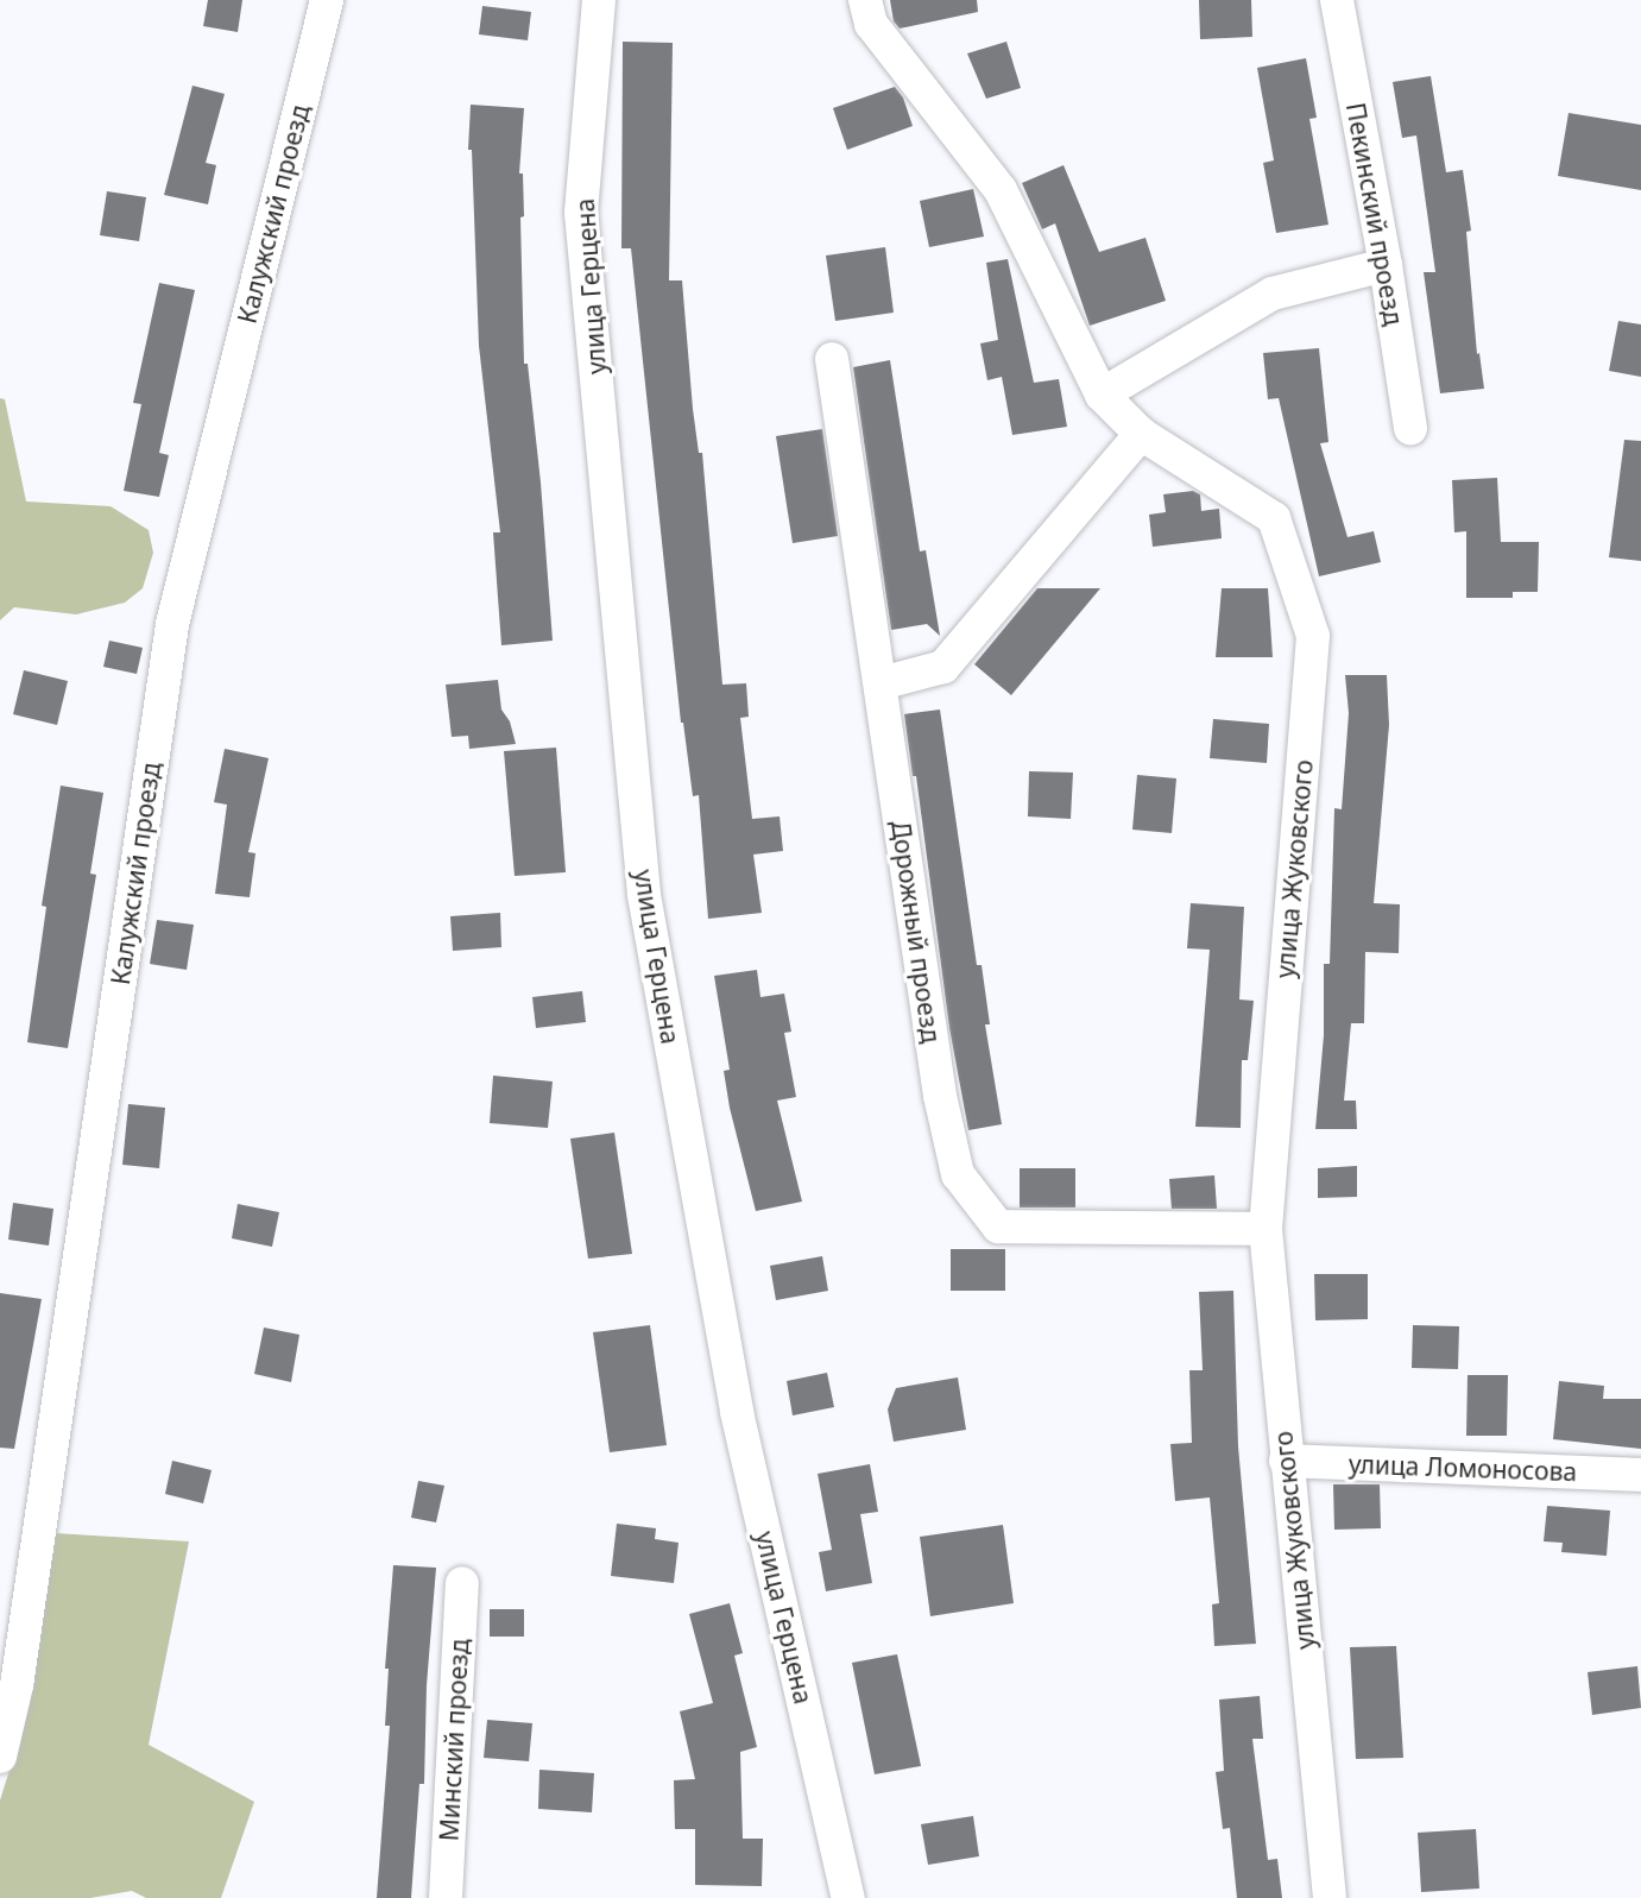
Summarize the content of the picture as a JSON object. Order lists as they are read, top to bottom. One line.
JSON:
{"streets":{"street":["Калужский проезд","Пекинский проезд","улица Герцена","улица Жуковского","Дорожный проезд","улица Ломоносова","Минский проезд"]},"crossings":[["улица Жуковского","Дорожный проезд"],["улица Жуковского","улица Ломоносова"]]}
